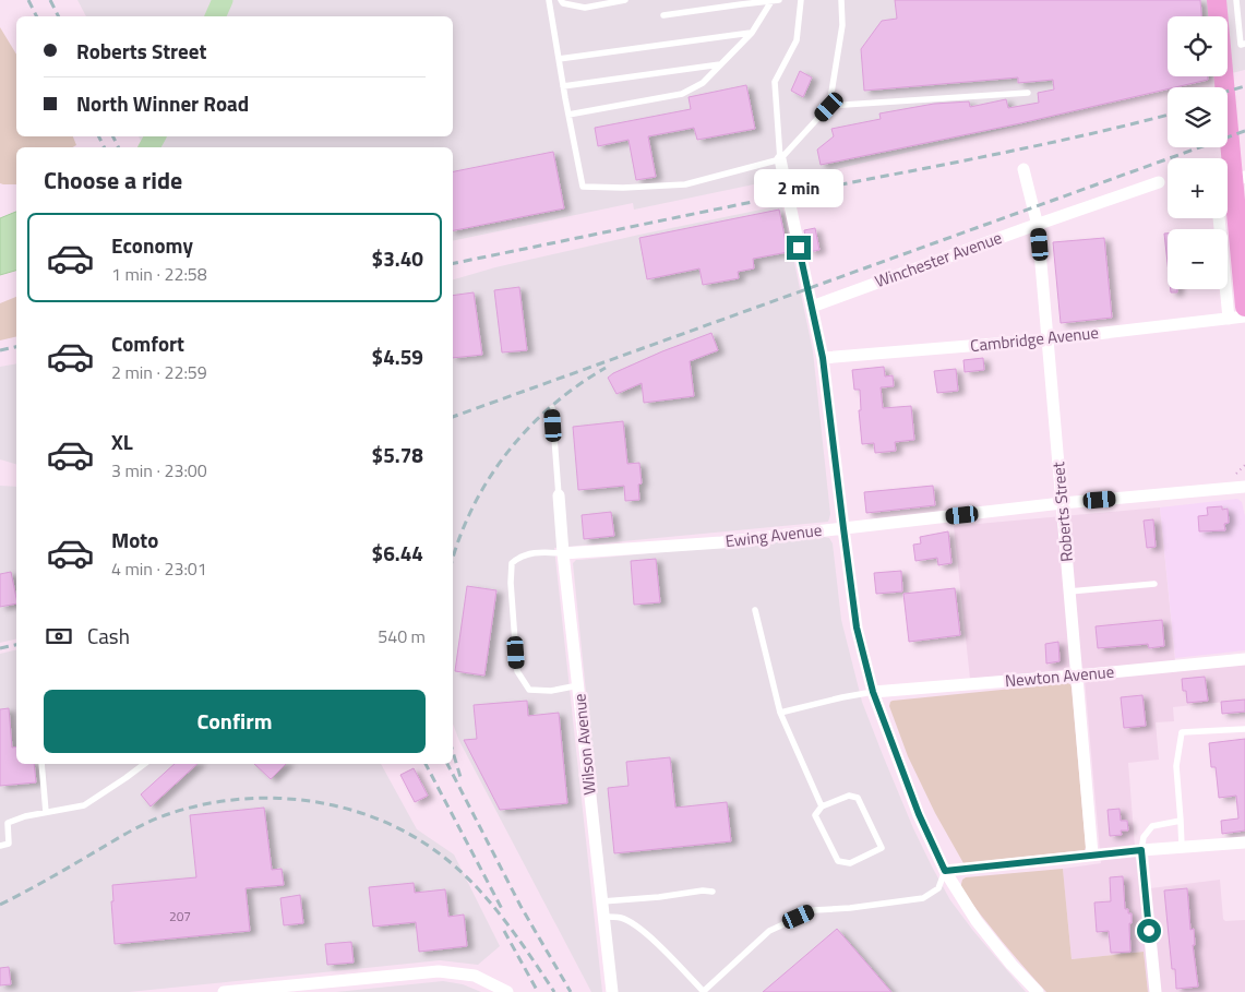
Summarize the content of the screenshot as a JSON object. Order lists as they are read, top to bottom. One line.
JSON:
{"streets":{"street":["Winchester Avenue","Cambridge Avenue","Roberts Street","Ewing Avenue","Newton Avenue","Wilson Avenue"]},"crossings":[["Winchester Avenue","Roberts Street"],["Cambridge Avenue","Roberts Street"],["Roberts Street","Ewing Avenue"],["Roberts Street","Newton Avenue"],["Ewing Avenue","Wilson Avenue"]],"house_numbers":["207"],"page":{"map_buttons":["+","−"],"banner":["Roberts Street","North Winner Road"],"heading":"Choose a ride","bubble":"2 min","list":[{"name":"Economy","note":"1 min · 22:58","value":"$3.40"},{"name":"Comfort","note":"2 min · 22:59","value":"$4.59"},{"name":"XL","note":"3 min · 23:00","value":"$5.78"},{"name":"Moto","note":"4 min · 23:01","value":"$6.44"}],"pay":["Cash","540 m"],"buttons":"Confirm"}}
